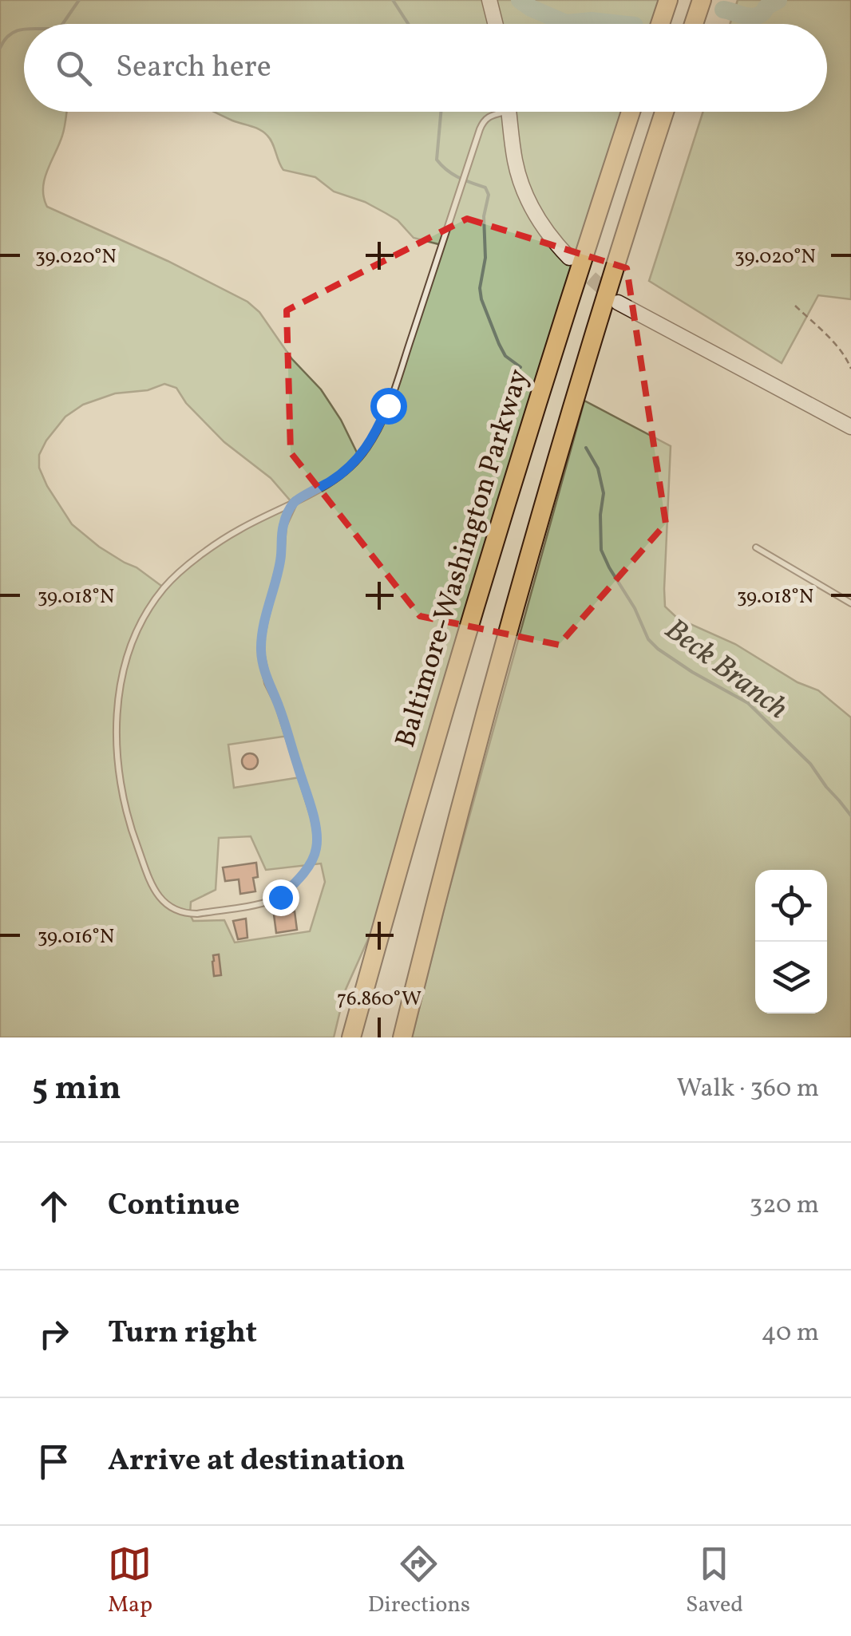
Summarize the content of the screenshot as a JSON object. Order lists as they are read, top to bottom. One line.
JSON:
{"streets":{"highway":["Baltimore-Washington Parkway"]},"water":["Beck Branch"],"page":{"search":"Search here","heading":["5 min","Walk · 360 m"],"list":[["Continue","320 m"],["Turn right","40 m"],"Arrive at destination"],"nav":["Map","Directions","Saved"]},"coordinates":["39.020°N","39.018°N","39.016°N","76.860°W"]}
